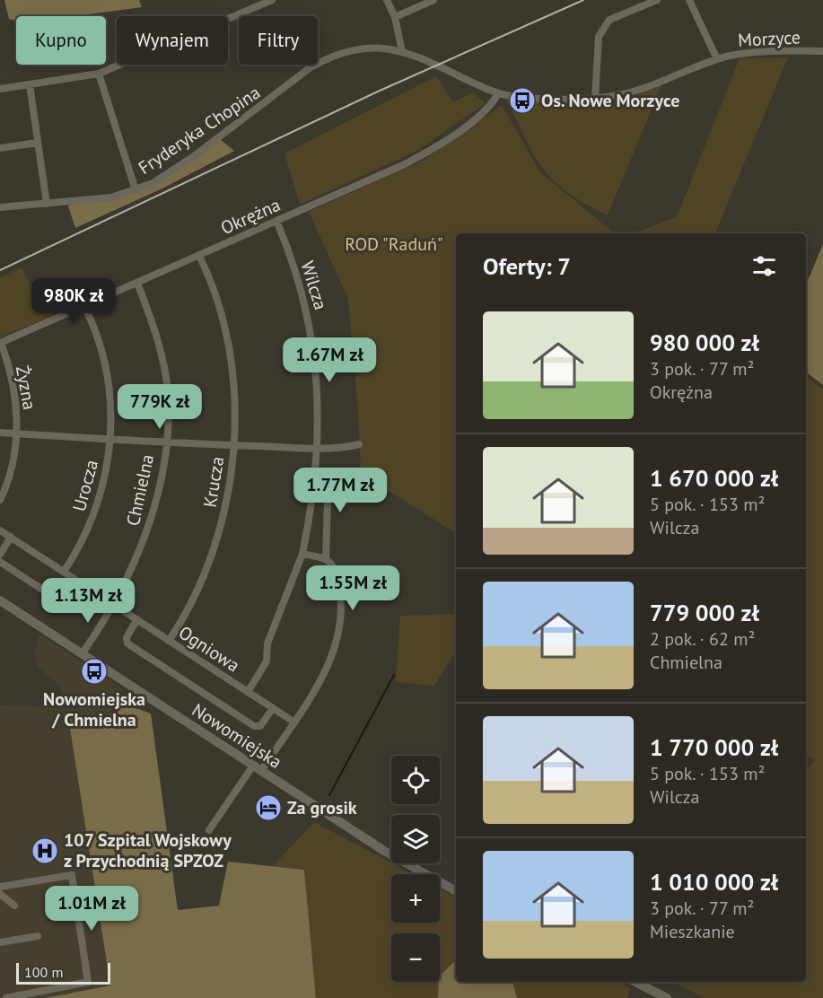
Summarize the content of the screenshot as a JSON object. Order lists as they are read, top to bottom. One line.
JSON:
{"streets":{"street":["Morzyce","Fryderyka Chopina","Okrężna","Wilcza","Żyzna","Krucza","Urocza","Chmielna","Ogniowa","Nowomiejska"]},"crossings":[["Morzyce","Fryderyka Chopina"],["Fryderyka Chopina","Okrężna"],["Okrężna","Wilcza"],["Okrężna","Żyzna"],["Okrężna","Krucza"],["Okrężna","Urocza"],["Okrężna","Chmielna"],["Wilcza","Ogniowa"],["Krucza","Ogniowa"],["Urocza","Ogniowa"],["Chmielna","Ogniowa"],["Chmielna","Nowomiejska"]],"parks":["ROD \"Raduń\""],"places":{"bus stop":["Os. Nowe Morzyce","Nowomiejska / Chmielna"],"hotel":["Za grosik"],"hospital":["107 Szpital Wojskowy z Przychodnią SPZOZ"]},"scale_bar":"100 m","page":{"chip":["Kupno","Wynajem","Filtry"],"heading":"Oferty: 7","price":["980K zł","1.67M zł","779K zł","1.77M zł","1.55M zł","1.13M zł","1.01M zł"],"list":[{"name":"980 000 zł","note":"3 pok. · 77 m² · Okrężna"},{"name":"1 670 000 zł","note":"5 pok. · 153 m² · Wilcza"},{"name":"779 000 zł","note":"2 pok. · 62 m² · Chmielna"},{"name":"1 770 000 zł","note":"5 pok. · 153 m² · Wilcza"},{"name":"1 010 000 zł","note":"3 pok. · 77 m² · Mieszkanie"}],"map_buttons":["+","−"],"scale":"100 m"}}
